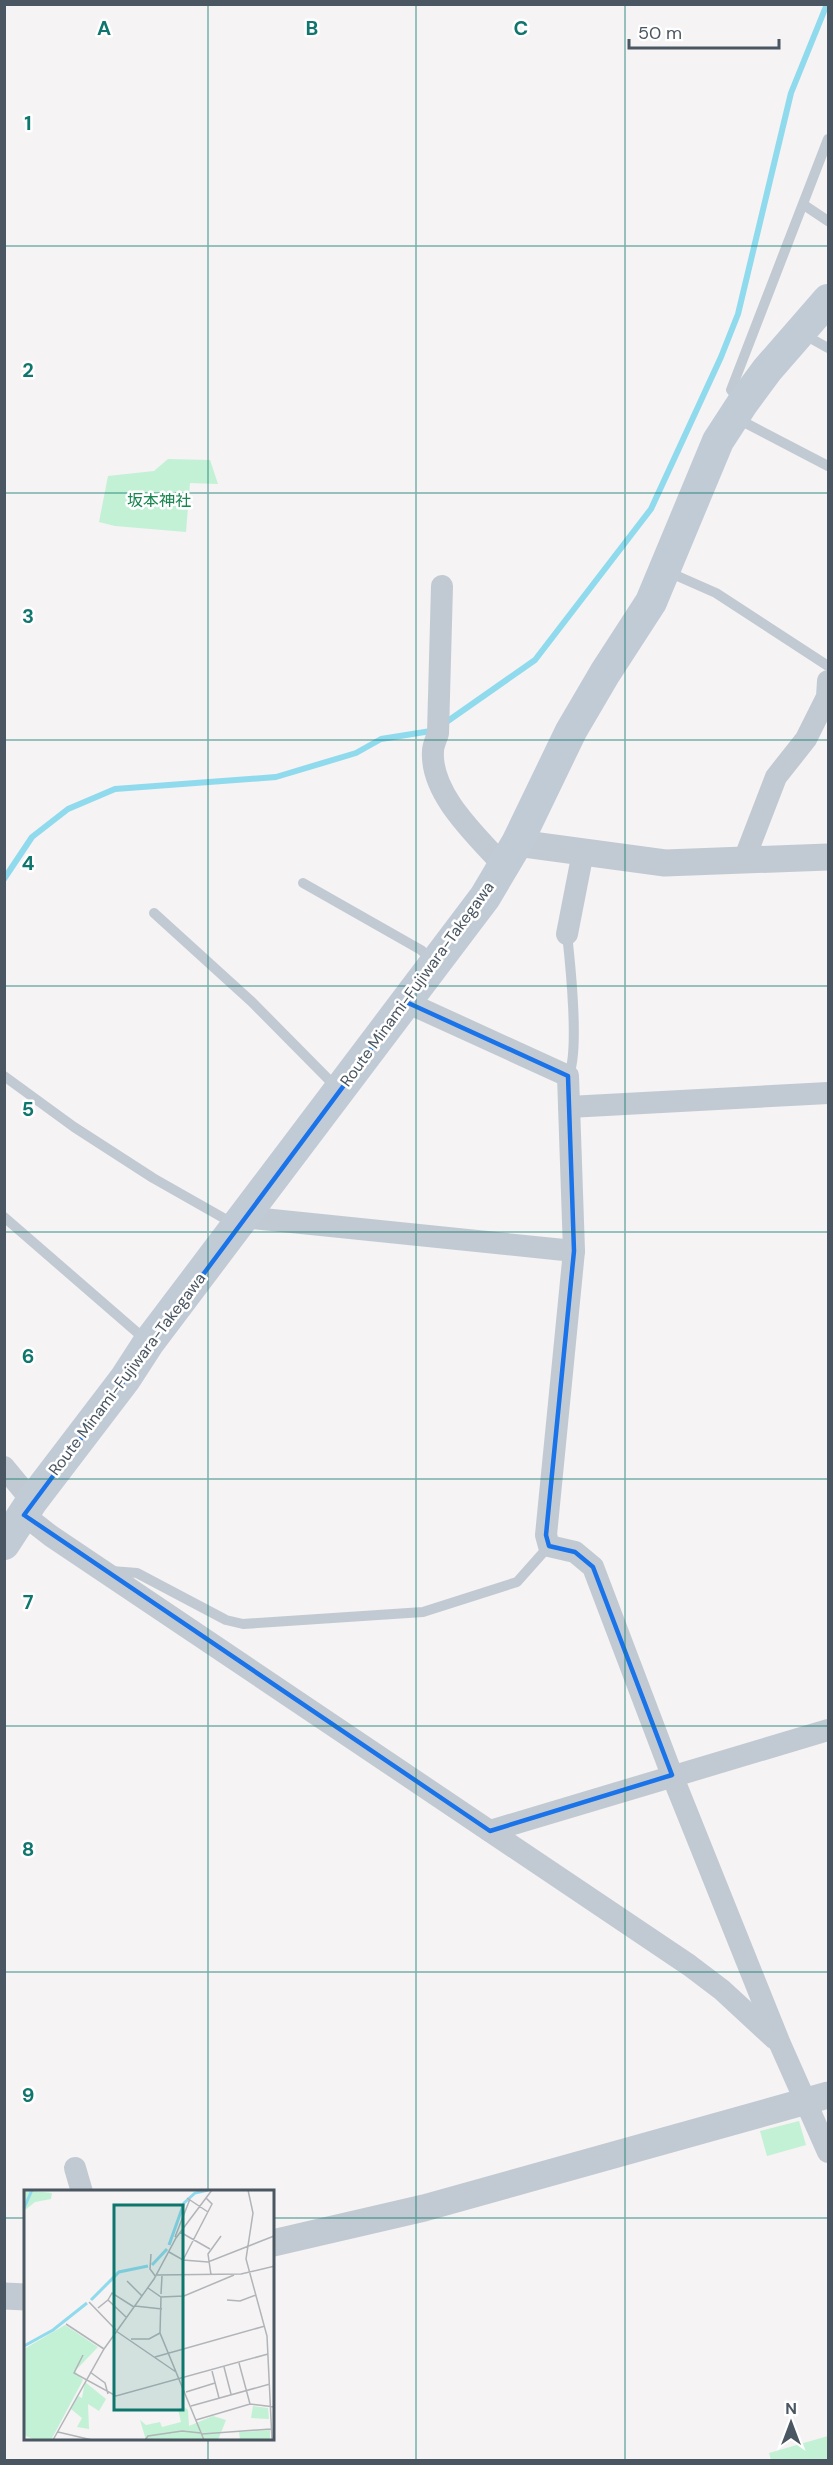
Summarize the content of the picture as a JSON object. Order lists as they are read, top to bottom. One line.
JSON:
{"streets":{"main road":["Route Minami-Fujiwara-Takegawa"]},"parks":["坂本神社"],"scale_bar":"50 m","north":"top","grid":{"columns":["A","B","C"],"rows":["1","2","3","4","5","6","7","8","9"]}}
